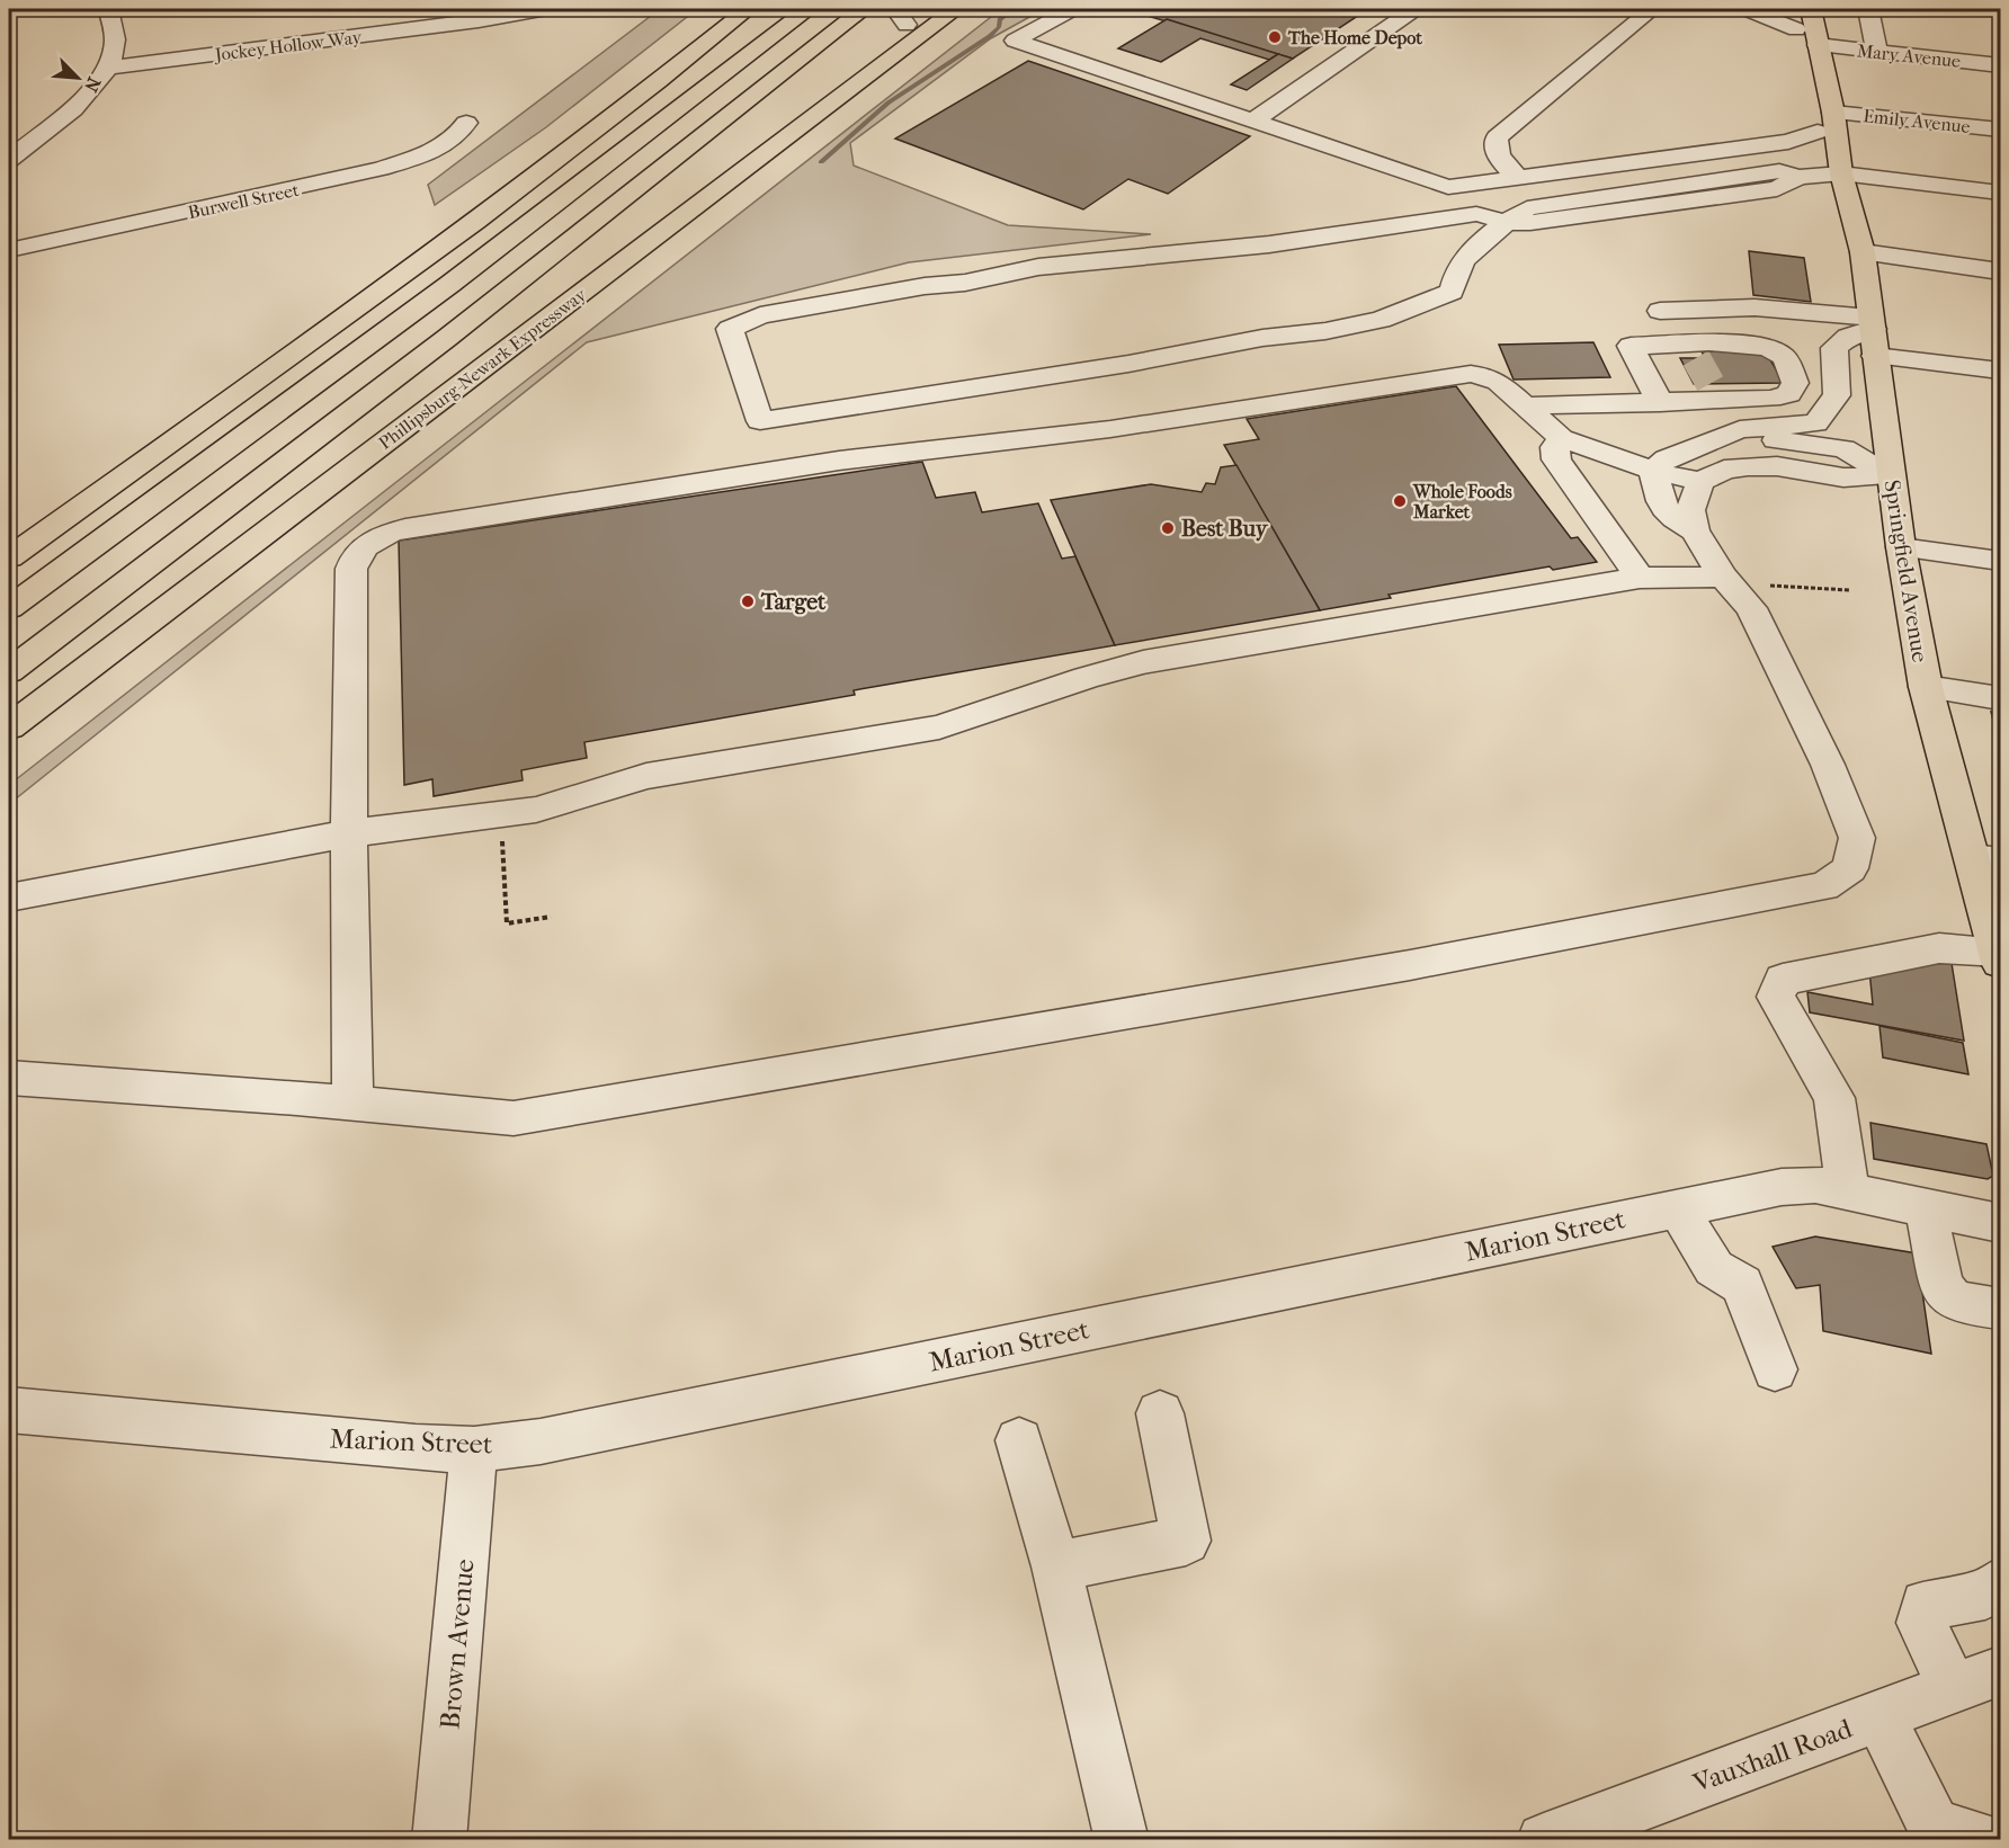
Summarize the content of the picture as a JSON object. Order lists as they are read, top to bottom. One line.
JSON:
{"streets":{"main road":["Phillipsburg-Newark Expressway","Springfield Avenue"],"street":["Jockey Hollow Way","Mary Avenue","Emily Avenue","Burwell Street","Marion Street","Brown Avenue","Vauxhall Road"]},"crossings":[["Mary Avenue","Springfield Avenue"],["Emily Avenue","Springfield Avenue"],["Marion Street","Brown Avenue"]],"places":["The Home Depot","Whole Foods Market","Best Buy","Target"],"north":"bottom right"}
